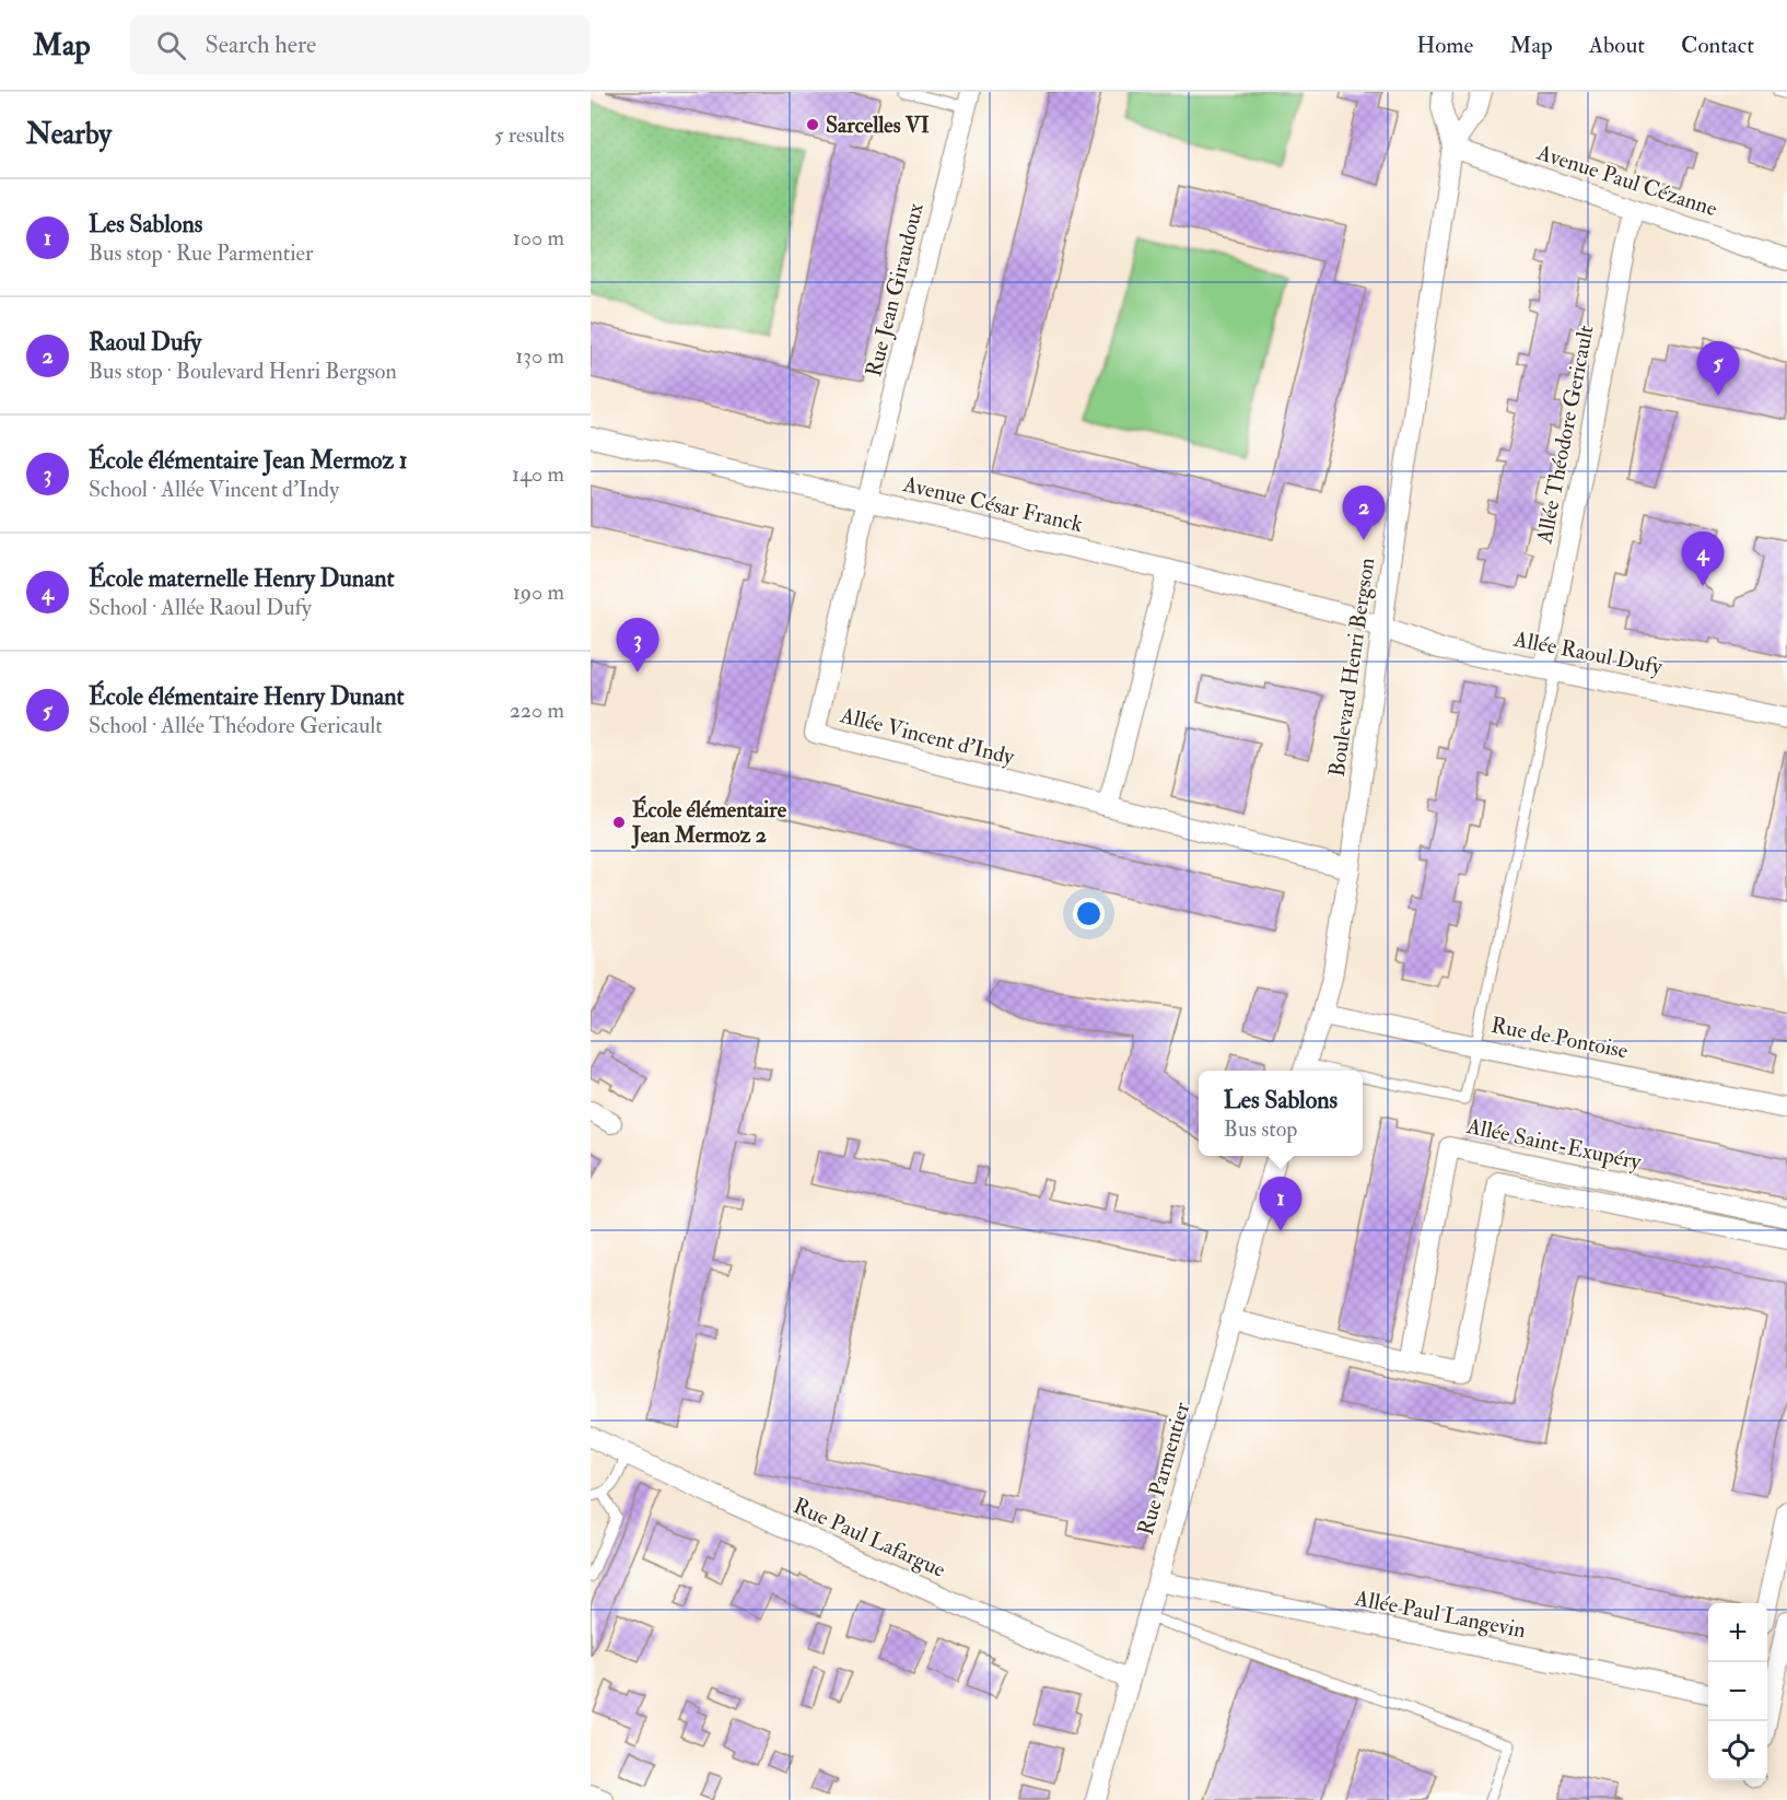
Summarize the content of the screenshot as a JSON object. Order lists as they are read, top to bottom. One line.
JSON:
{"streets":{"street":["Avenue Paul Cézanne","Rue Jean Giraudoux","Allée Théodore Gericault","Avenue César Franck","Allée Raoul Dufy","Boulevard Henri Bergson","Allée Vincent d'Indy","Rue de Pontoise","Allée Saint-Exupéry","Rue Parmentier","Rue Paul Lafargue","Allée Paul Langevin"]},"crossings":[["Avenue Paul Cézanne","Allée Théodore Gericault"],["Avenue Paul Cézanne","Boulevard Henri Bergson"],["Rue Jean Giraudoux","Avenue César Franck"],["Rue Jean Giraudoux","Allée Vincent d'Indy"],["Allée Théodore Gericault","Allée Raoul Dufy"],["Allée Théodore Gericault","Rue de Pontoise"],["Avenue César Franck","Allée Raoul Dufy"],["Avenue César Franck","Boulevard Henri Bergson"],["Avenue César Franck","Allée Vincent d'Indy"],["Allée Raoul Dufy","Boulevard Henri Bergson"],["Boulevard Henri Bergson","Allée Vincent d'Indy"],["Boulevard Henri Bergson","Rue de Pontoise"],["Rue Parmentier","Rue Paul Lafargue"],["Rue Parmentier","Allée Paul Langevin"]],"places":["Sarcelles VI","École élémentaire Jean Mermoz 2"],"page":{"header":"Map","search":"Search here","nav":["Home","Map","About","Contact"],"heading":["Nearby","5 results"],"list":[{"mark":"1","name":"Les Sablons","note":"Bus stop · Rue Parmentier","value":"100 m"},{"mark":"2","name":"Raoul Dufy","note":"Bus stop · Boulevard Henri Bergson","value":"130 m"},{"mark":"3","name":"École élémentaire Jean Mermoz 1","note":"School · Allée Vincent d'Indy","value":"140 m"},{"mark":"4","name":"École maternelle Henry Dunant","note":"School · Allée Raoul Dufy","value":"190 m"},{"mark":"5","name":"École élémentaire Henry Dunant","note":"School · Allée Théodore Gericault","value":"220 m"}],"pins":["5","2","4","3","1"],"popup":["Les Sablons","Bus stop"],"map_buttons":["+","−"]}}
